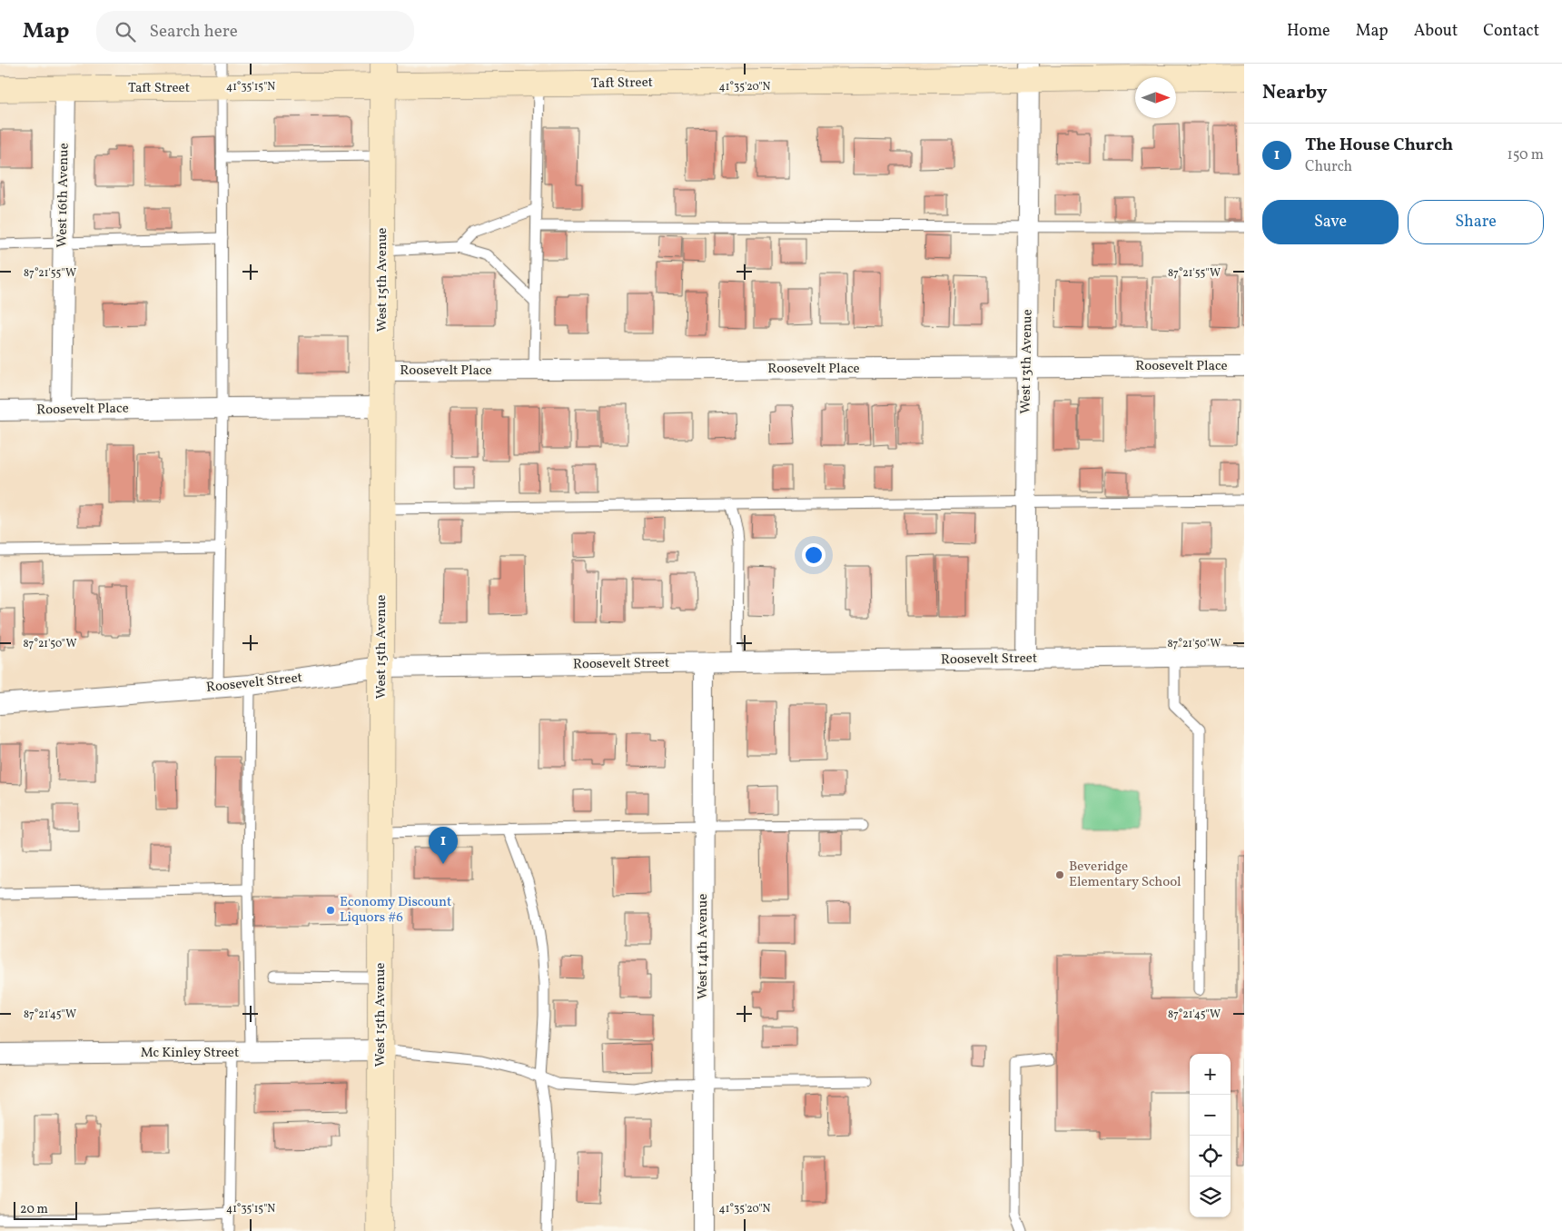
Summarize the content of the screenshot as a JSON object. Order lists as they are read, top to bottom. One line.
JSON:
{"streets":{"street":["Taft Street","West 16th Avenue","West 15th Avenue","West 13th Avenue","Roosevelt Place","Roosevelt Street","West 14th Avenue","Mc Kinley Street"]},"crossings":[["Taft Street","West 16th Avenue"],["Taft Street","West 15th Avenue"],["Taft Street","West 13th Avenue"],["West 16th Avenue","Roosevelt Place"],["West 15th Avenue","Roosevelt Place"],["West 15th Avenue","Roosevelt Street"],["West 15th Avenue","Mc Kinley Street"],["West 13th Avenue","Roosevelt Place"],["West 13th Avenue","Roosevelt Street"],["Roosevelt Street","West 14th Avenue"]],"places":["Beveridge Elementary School","Economy Discount Liquors #6"],"scale_bar":"20 m","north":"right","page":{"header":"Map","search":"Search here","nav":["Home","Map","About","Contact"],"heading":"Nearby","list":[{"mark":"1","name":"The House Church","note":"Church","value":"150 m"}],"buttons":["Save","Share"],"pins":"1","map_buttons":["+","−"],"scale":"20 m"},"coordinates":["41°35'15\"N","41°35'20\"N","87°21'55\"W","87°21'50\"W","87°21'45\"W"]}
